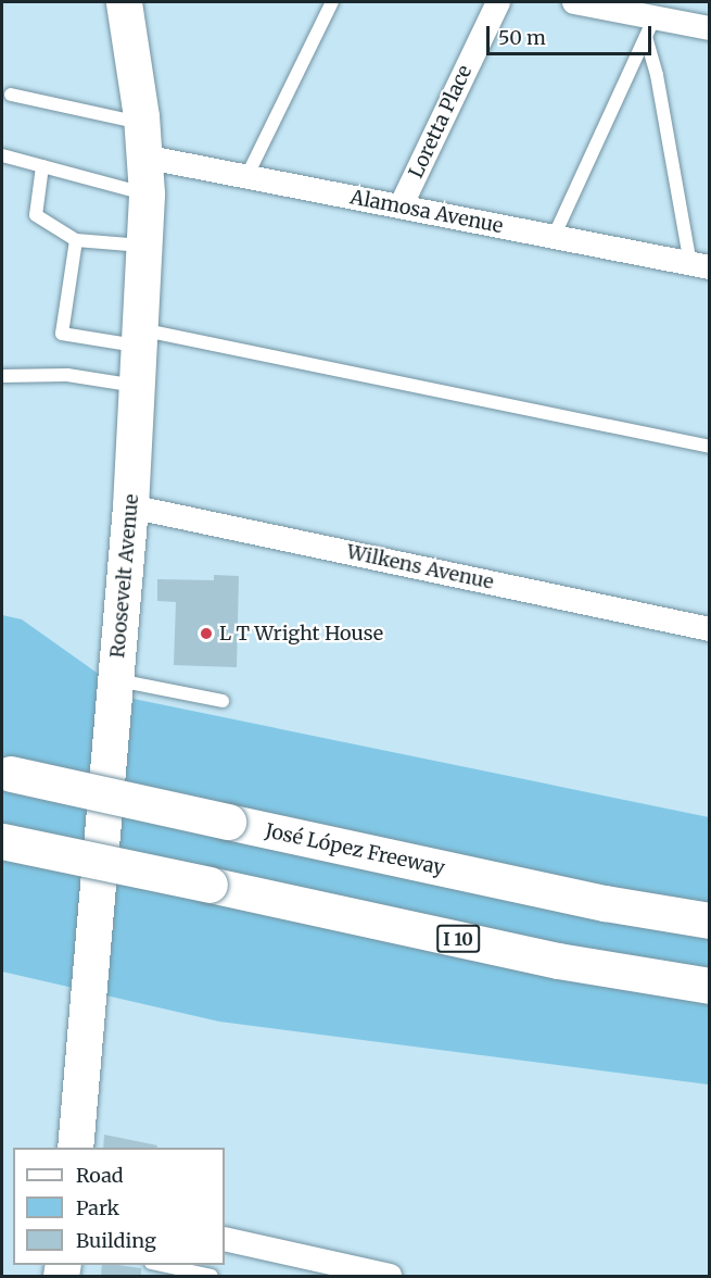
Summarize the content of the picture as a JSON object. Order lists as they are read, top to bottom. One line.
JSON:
{"streets":{"main road":["Roosevelt Avenue","José López Freeway","I 10"],"street":["Loretta Place","Alamosa Avenue","Wilkens Avenue"]},"crossings":[["Loretta Place","Alamosa Avenue"],["Alamosa Avenue","Roosevelt Avenue"],["Wilkens Avenue","Roosevelt Avenue"]],"places":["L T Wright House"],"legend":["Road","Park","Building"],"scale_bar":"50 m"}
